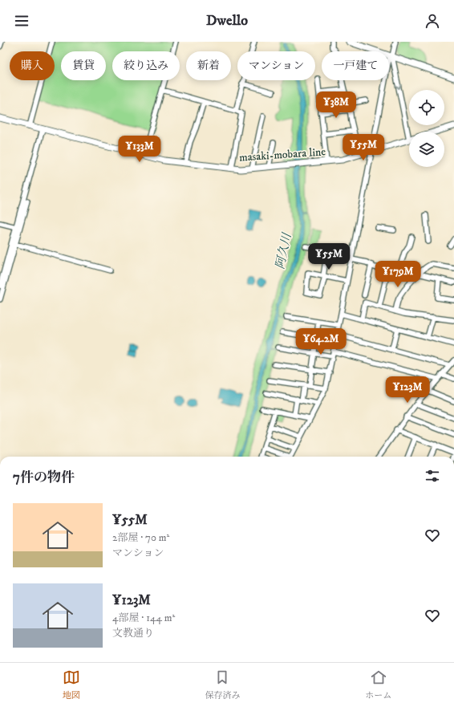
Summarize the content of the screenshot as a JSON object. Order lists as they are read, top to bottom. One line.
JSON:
{"streets":{"main road":["masaki-mobara line"]},"water":["阿久川"],"page":{"header":"Dwello","chip":["購入","賃貸","絞り込み","新着","マンション","一戸建て"],"price":["¥38M","¥55M","¥133M","¥55M","¥179M","¥64.2M","¥123M"],"heading":"7件の物件","list":[{"name":"¥55M","note":"2部屋 · 70 m² · マンション"},{"name":"¥123M","note":"4部屋 · 144 m² · 文教通り"}],"tabs":["地図","保存済み","ホーム"]}}
